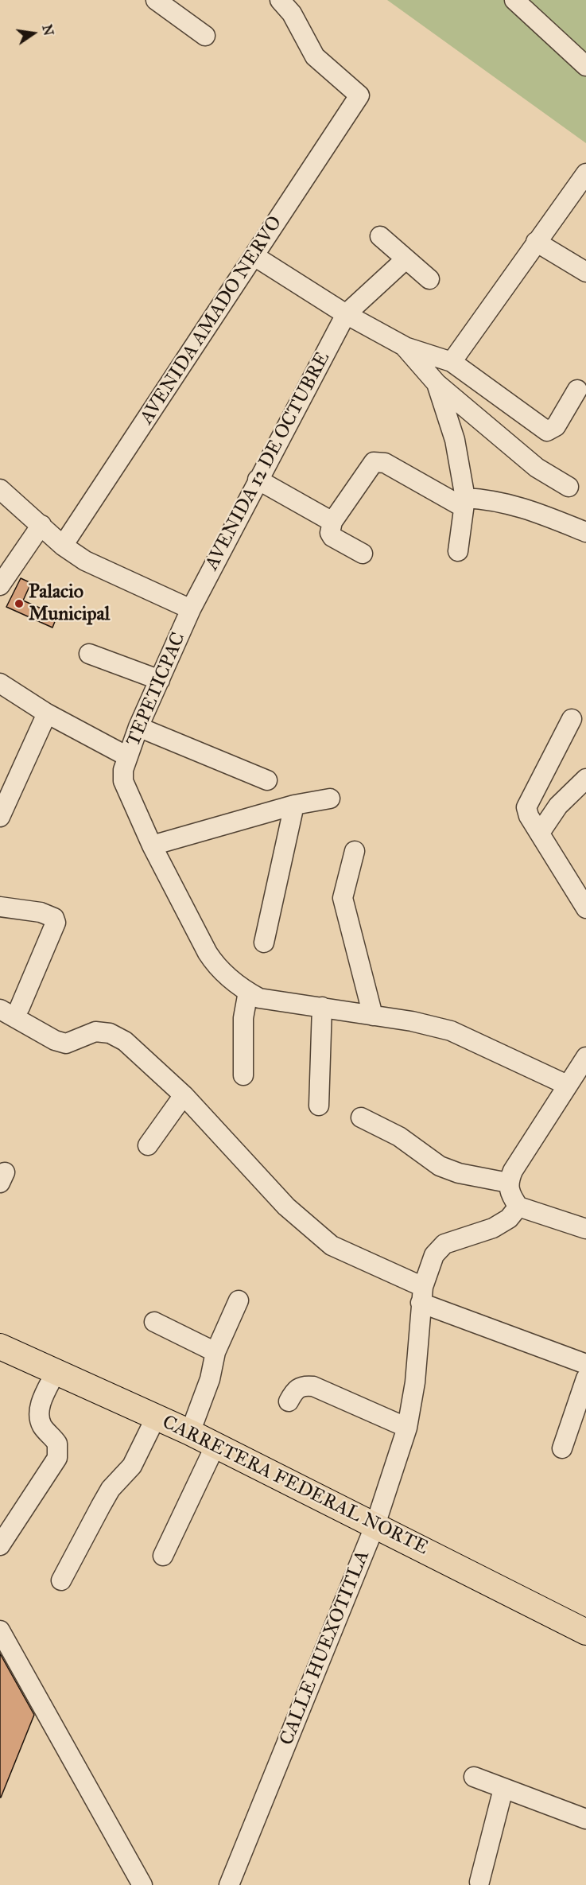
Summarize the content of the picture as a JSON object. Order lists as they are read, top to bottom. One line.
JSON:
{"streets":{"main road":["CARRETERA FEDERAL NORTE"],"street":["AVENIDA AMADO NERVO","AVENIDA 12 DE OCTUBRE","TEPETICPAC","CALLE HUEXOTITLA"]},"crossings":[["AVENIDA 12 DE OCTUBRE","TEPETICPAC"],["CARRETERA FEDERAL NORTE","CALLE HUEXOTITLA"]],"places":["Palacio Municipal"],"north":"right"}
